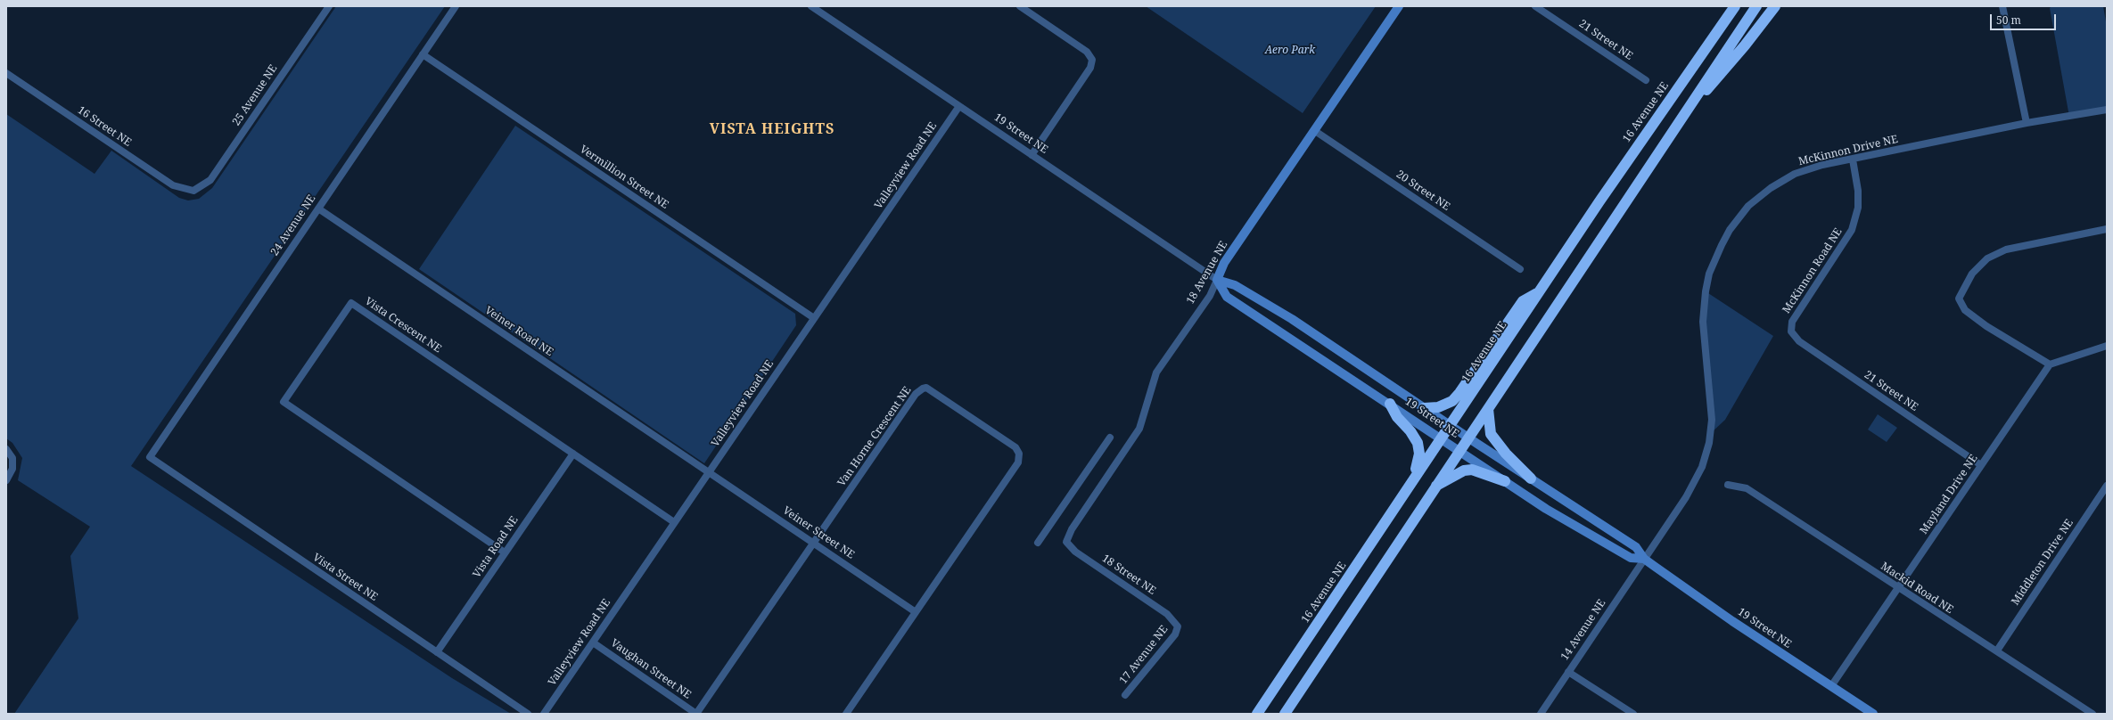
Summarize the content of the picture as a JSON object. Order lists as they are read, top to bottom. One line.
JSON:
{"streets":{"highway":["16 Avenue NE"],"street":["21 Street NE","25 Avenue NE","16 Street NE","19 Street NE","McKinnon Drive NE","Valleyview Road NE","Vermillion Street NE","20 Street NE","24 Avenue NE","McKinnon Road NE","18 Avenue NE","Vista Crescent NE","Veiner Road NE","Van Horne Crescent NE","Mayland Drive NE","Veiner Street NE","Vista Road NE","Middleton Drive NE","18 Street NE","Vista Street NE","Mackid Road NE","14 Avenue NE","17 Avenue NE","Vaughan Street NE"]},"crossings":[["21 Street NE","McKinnon Road NE"],["21 Street NE","Mayland Drive NE"],["25 Avenue NE","16 Street NE"],["16 Avenue NE","19 Street NE"],["19 Street NE","McKinnon Drive NE"],["19 Street NE","Valleyview Road NE"],["19 Street NE","18 Avenue NE"],["19 Street NE","Mayland Drive NE"],["19 Street NE","14 Avenue NE"],["McKinnon Drive NE","McKinnon Road NE"],["McKinnon Drive NE","14 Avenue NE"],["Valleyview Road NE","Vermillion Street NE"],["Valleyview Road NE","Vista Crescent NE"],["Valleyview Road NE","Veiner Road NE"],["Valleyview Road NE","Veiner Street NE"],["Valleyview Road NE","Vaughan Street NE"],["Vermillion Street NE","24 Avenue NE"],["20 Street NE","18 Avenue NE"],["24 Avenue NE","Veiner Road NE"],["24 Avenue NE","Vista Street NE"],["18 Avenue NE","18 Street NE"],["Vista Crescent NE","Vista Road NE"],["Veiner Road NE","Veiner Street NE"],["Van Horne Crescent NE","Veiner Street NE"],["Van Horne Crescent NE","Vaughan Street NE"],["Mayland Drive NE","Mackid Road NE"],["Vista Road NE","Vista Street NE"],["Middleton Drive NE","Mackid Road NE"],["18 Street NE","17 Avenue NE"]],"districts":["VISTA HEIGHTS"],"parks":["Aero Park"],"scale_bar":"50 m"}
